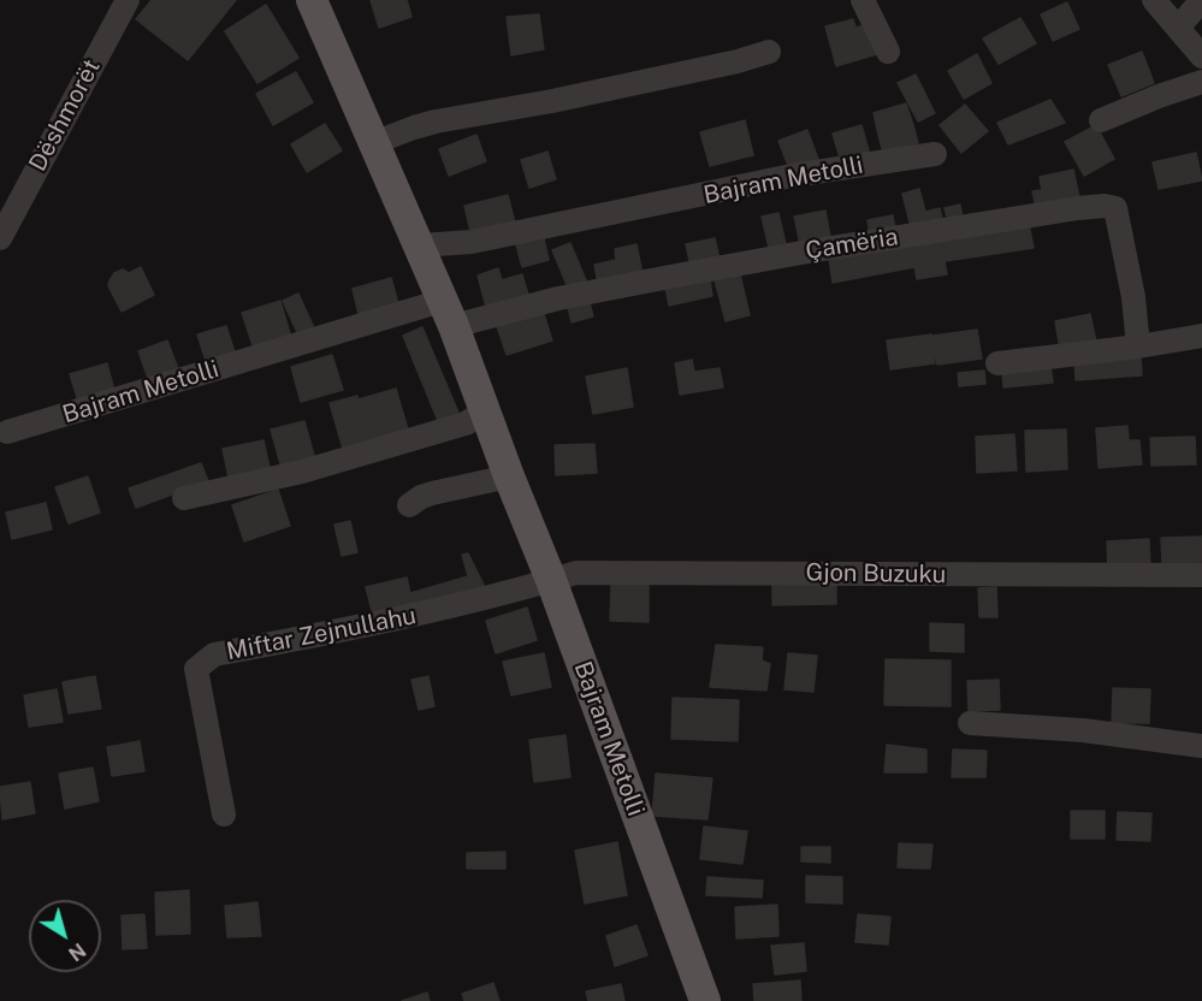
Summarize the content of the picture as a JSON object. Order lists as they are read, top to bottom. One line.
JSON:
{"streets":{"main road":["Bajram Metolli"],"street":["Dëshmorët","Çamëria","Gjon Buzuku","Miftar Zejnullahu"]},"crossings":[["Bajram Metolli","Çamëria"],["Bajram Metolli","Gjon Buzuku"],["Bajram Metolli","Miftar Zejnullahu"],["Gjon Buzuku","Miftar Zejnullahu"]],"north":"bottom right"}
